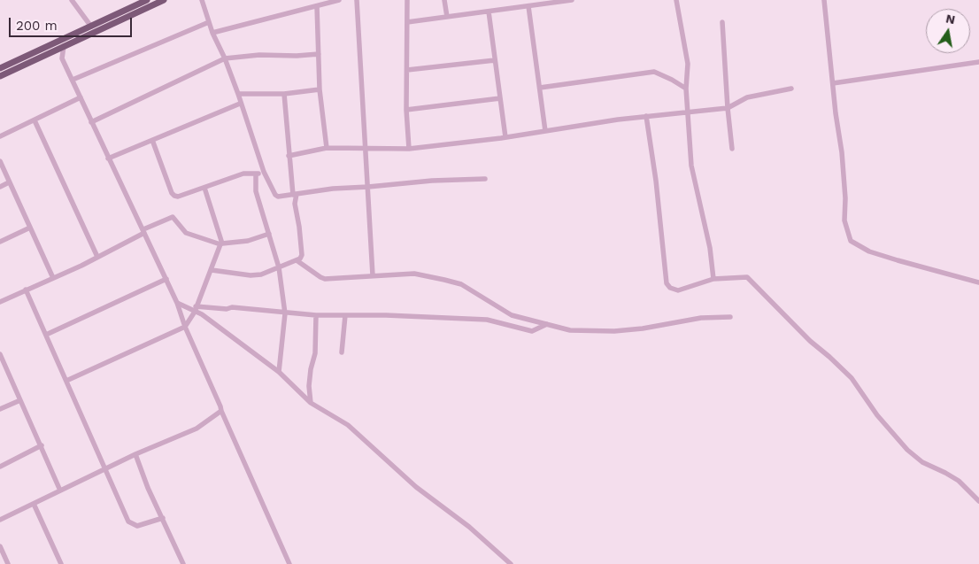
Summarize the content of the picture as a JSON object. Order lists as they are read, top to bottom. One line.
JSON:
{"scale_bar":"200 m","north":"top"}
